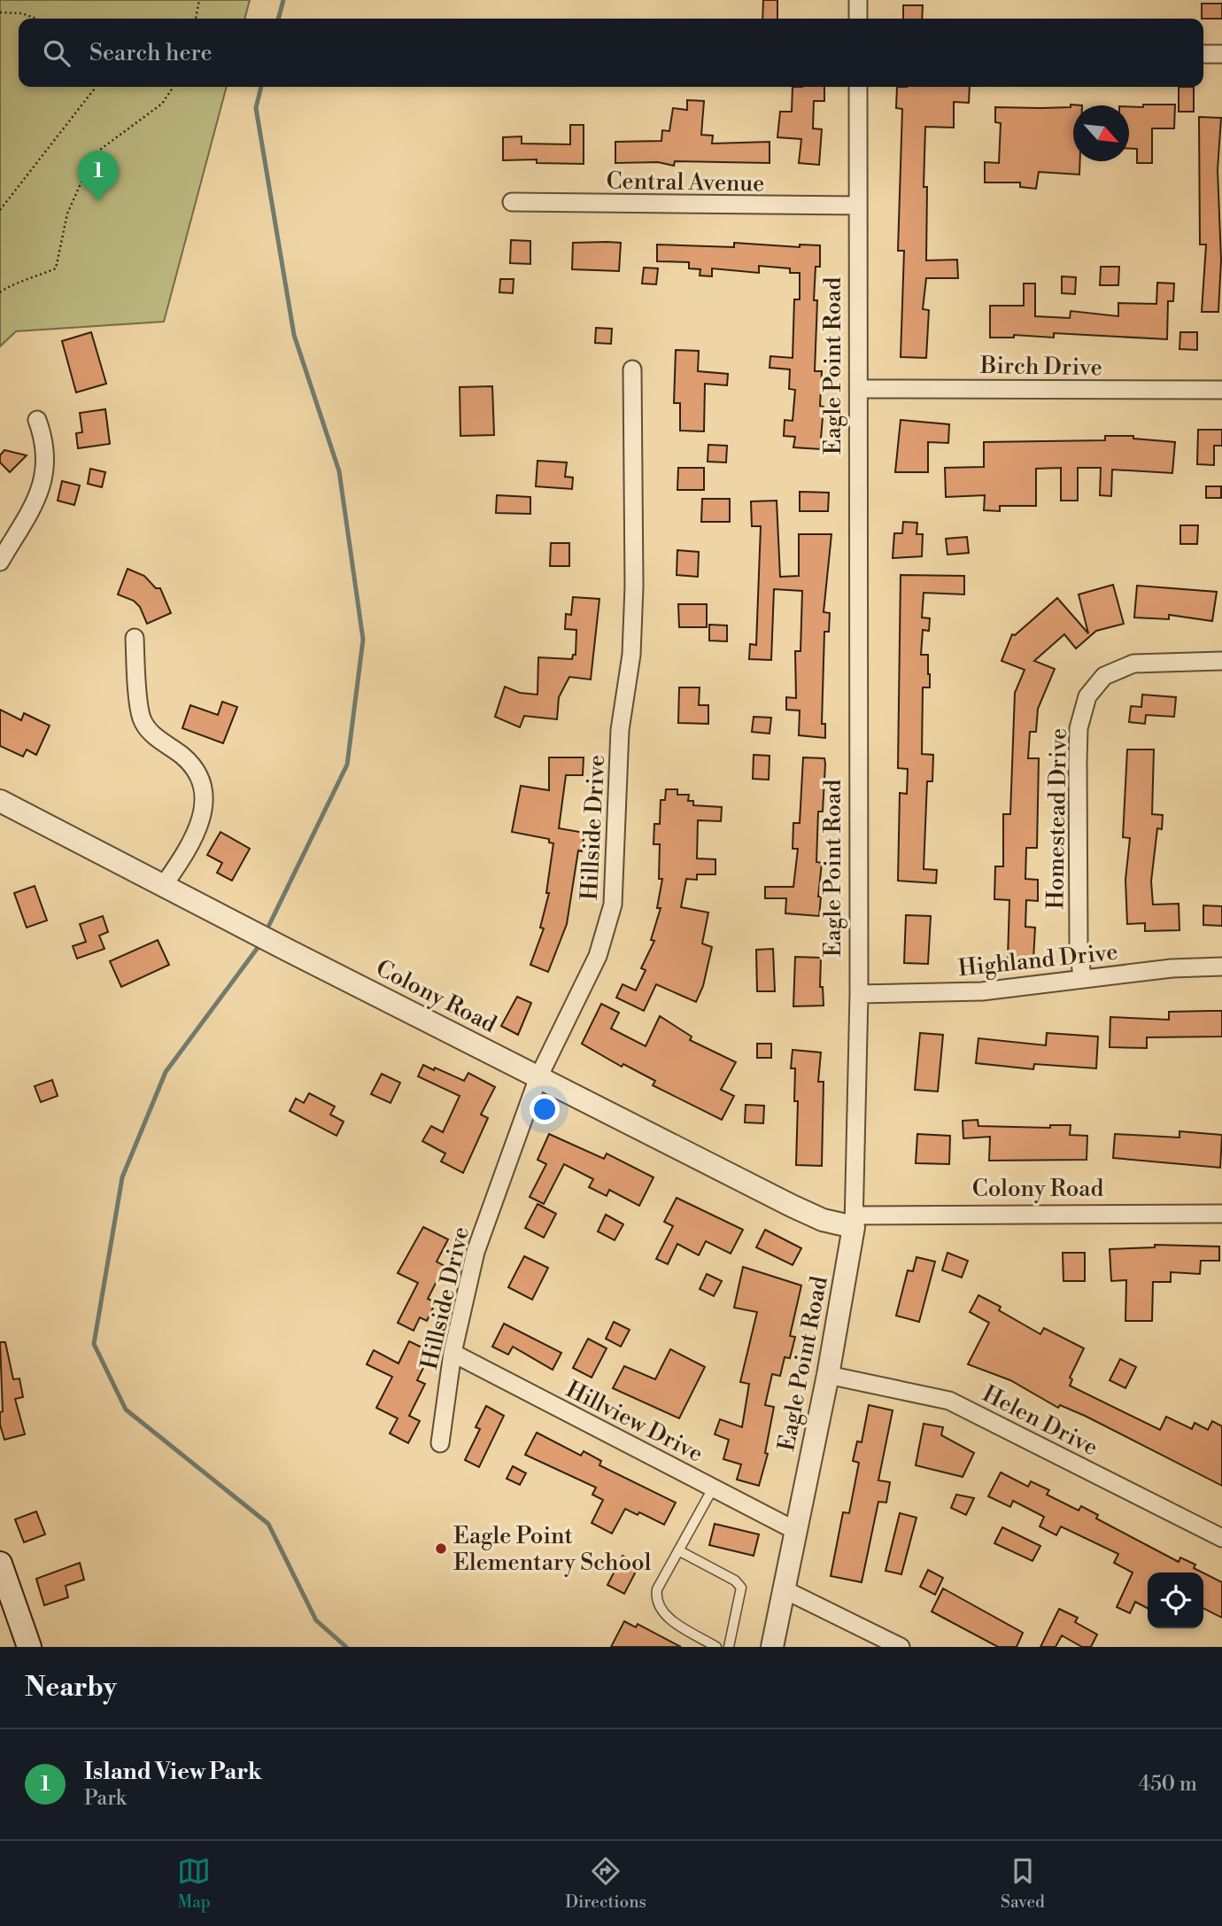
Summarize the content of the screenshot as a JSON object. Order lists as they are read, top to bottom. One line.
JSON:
{"streets":{"street":["Central Avenue","Eagle Point Road","Birch Drive","Homestead Drive","Hillside Drive","Highland Drive","Colony Road","Helen Drive","Hillview Drive"]},"crossings":[["Central Avenue","Eagle Point Road"],["Eagle Point Road","Birch Drive"],["Eagle Point Road","Highland Drive"],["Eagle Point Road","Colony Road"],["Eagle Point Road","Helen Drive"],["Eagle Point Road","Hillview Drive"],["Homestead Drive","Highland Drive"],["Hillside Drive","Colony Road"],["Hillside Drive","Hillview Drive"]],"places":["Eagle Point Elementary School"],"north":"bottom right","page":{"search":"Search here","pins":"1","heading":"Nearby","list":[{"mark":"1","name":"Island View Park","note":"Park","value":"450 m"}],"nav":["Map","Directions","Saved"]}}
